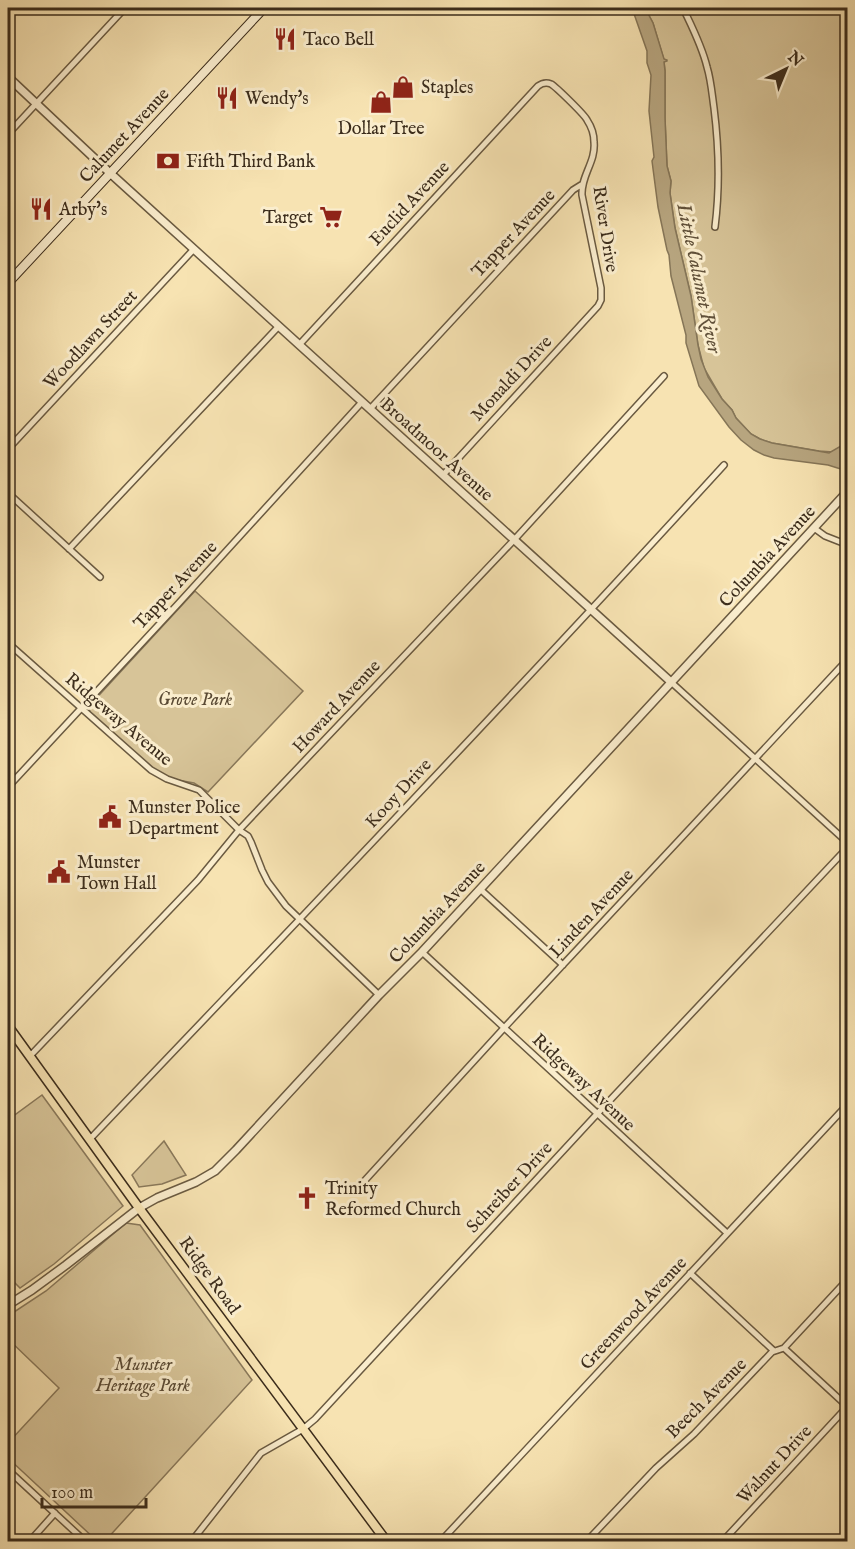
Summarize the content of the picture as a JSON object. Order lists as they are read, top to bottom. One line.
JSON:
{"streets":{"main road":["Calumet Avenue","Ridge Road"],"street":["Euclid Avenue","River Drive","Tapper Avenue","Woodlawn Street","Monaldi Drive","Broadmoor Avenue","Columbia Avenue","Howard Avenue","Ridgeway Avenue","Kooy Drive","Linden Avenue","Schreiber Drive","Greenwood Avenue","Beech Avenue","Walnut Drive"]},"crossings":[["Calumet Avenue","Broadmoor Avenue"],["Euclid Avenue","River Drive"],["Euclid Avenue","Broadmoor Avenue"],["River Drive","Tapper Avenue"],["River Drive","Monaldi Drive"],["Tapper Avenue","Broadmoor Avenue"],["Tapper Avenue","Ridgeway Avenue"],["Woodlawn Street","Broadmoor Avenue"],["Monaldi Drive","Broadmoor Avenue"],["Broadmoor Avenue","Columbia Avenue"],["Broadmoor Avenue","Howard Avenue"],["Broadmoor Avenue","Kooy Drive"],["Broadmoor Avenue","Linden Avenue"],["Broadmoor Avenue","Schreiber Drive"],["Columbia Avenue","Ridgeway Avenue"],["Columbia Avenue","Ridge Road"],["Howard Avenue","Ridgeway Avenue"],["Howard Avenue","Ridge Road"],["Ridgeway Avenue","Kooy Drive"],["Ridgeway Avenue","Linden Avenue"],["Ridgeway Avenue","Schreiber Drive"],["Ridgeway Avenue","Greenwood Avenue"],["Kooy Drive","Ridge Road"],["Schreiber Drive","Ridge Road"]],"water":["Little Calumet River"],"parks":["Grove Park","Munster Heritage Park"],"places":{"restaurant":["Taco Bell","Wendy's","Arby's"],"shop":["Staples","Dollar Tree"],"bank":["Fifth Third Bank"],"supermarket":["Target"],"public building":["Munster Police Department","Munster Town Hall"],"church":["Trinity Reformed Church"]},"scale_bar":"100 m","north":"top right"}
